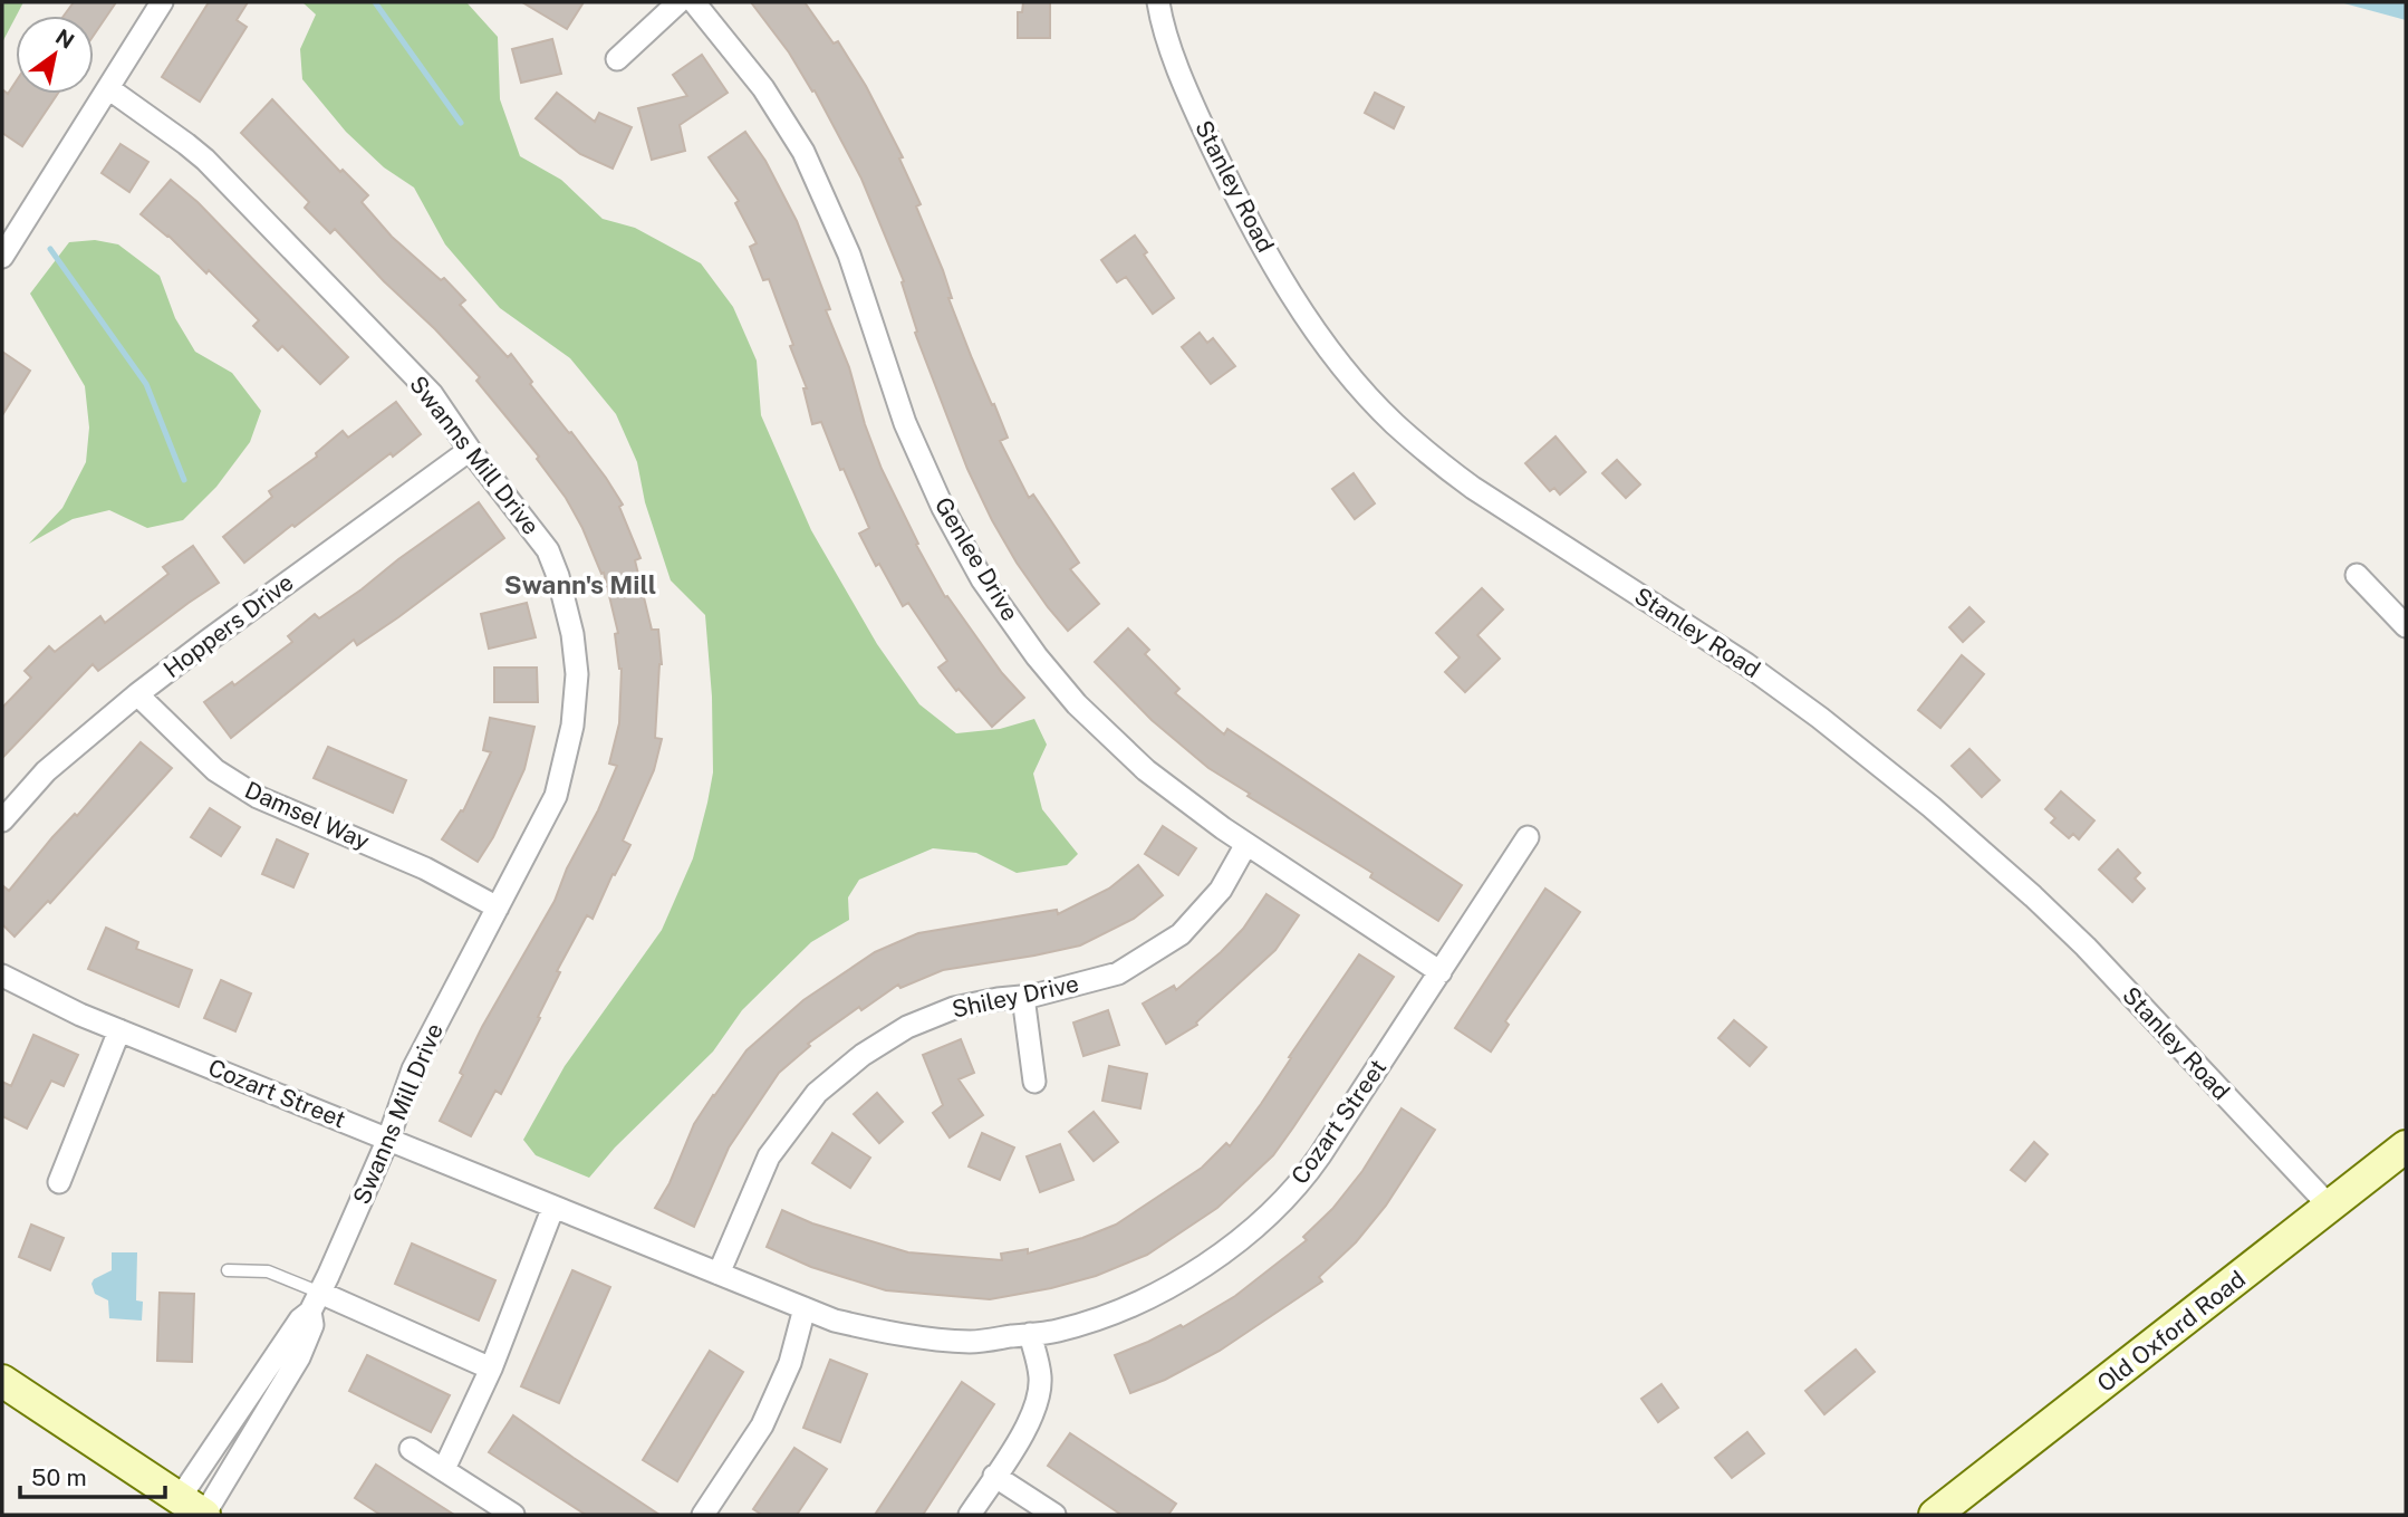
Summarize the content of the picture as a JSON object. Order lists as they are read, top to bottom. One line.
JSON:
{"streets":{"street":["Stanley Road","Swanns Mill Drive","Genlee Drive","Hoppers Drive","Damsel Way","Shiley Drive","Cozart Street","Old Oxford Road"]},"crossings":[["Stanley Road","Old Oxford Road"],["Swanns Mill Drive","Hoppers Drive"],["Swanns Mill Drive","Damsel Way"],["Swanns Mill Drive","Cozart Street"],["Genlee Drive","Shiley Drive"],["Genlee Drive","Cozart Street"],["Hoppers Drive","Damsel Way"],["Shiley Drive","Cozart Street"]],"districts":["Swann's Mill"],"scale_bar":"50 m","north":"top right"}
